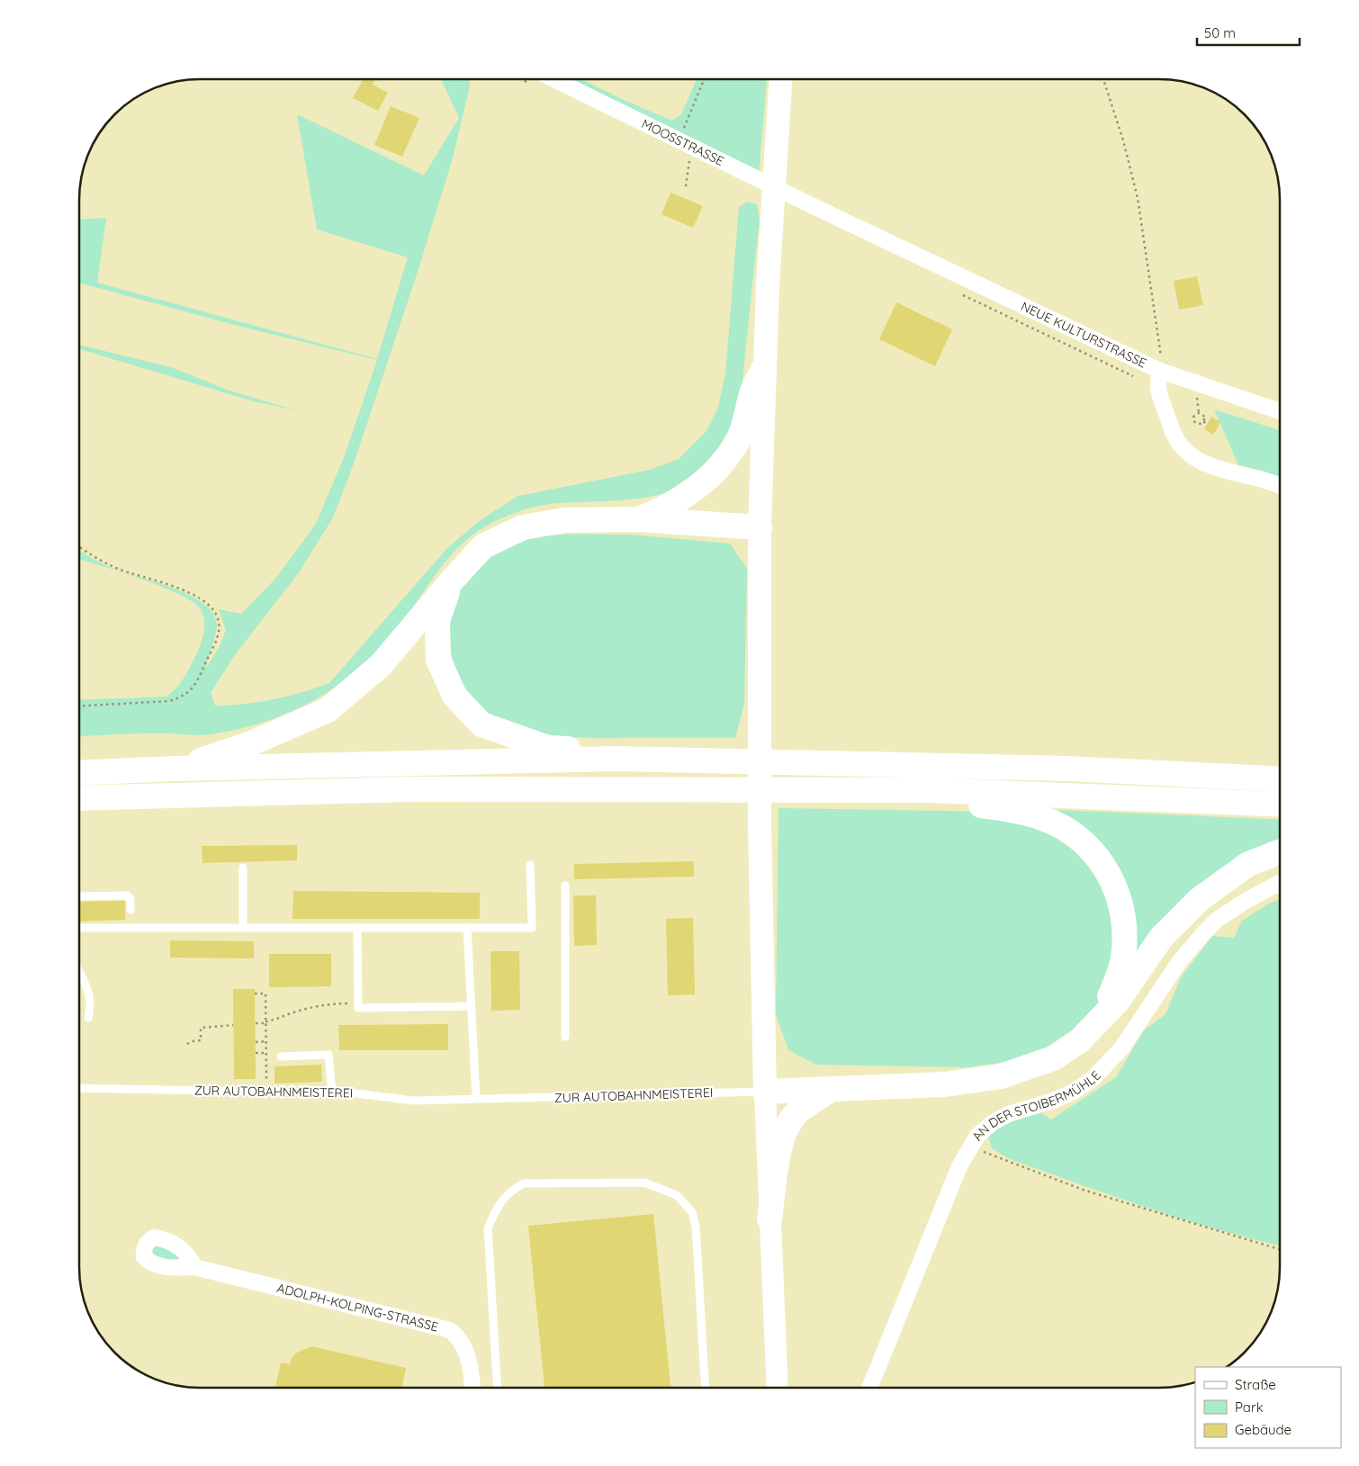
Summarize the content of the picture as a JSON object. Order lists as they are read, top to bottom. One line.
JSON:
{"streets":{"street":["MOOSSTRASSE","NEUE KULTURSTRASSE","AN DER STOIBERMÜHLE","ADOLPH-KOLPING-STRASSE"],"lane":["ZUR AUTOBAHNMEISTEREI"]},"crossings":[["MOOSSTRASSE","NEUE KULTURSTRASSE"]],"legend":["Straße","Park","Gebäude"],"scale_bar":"50 m"}
